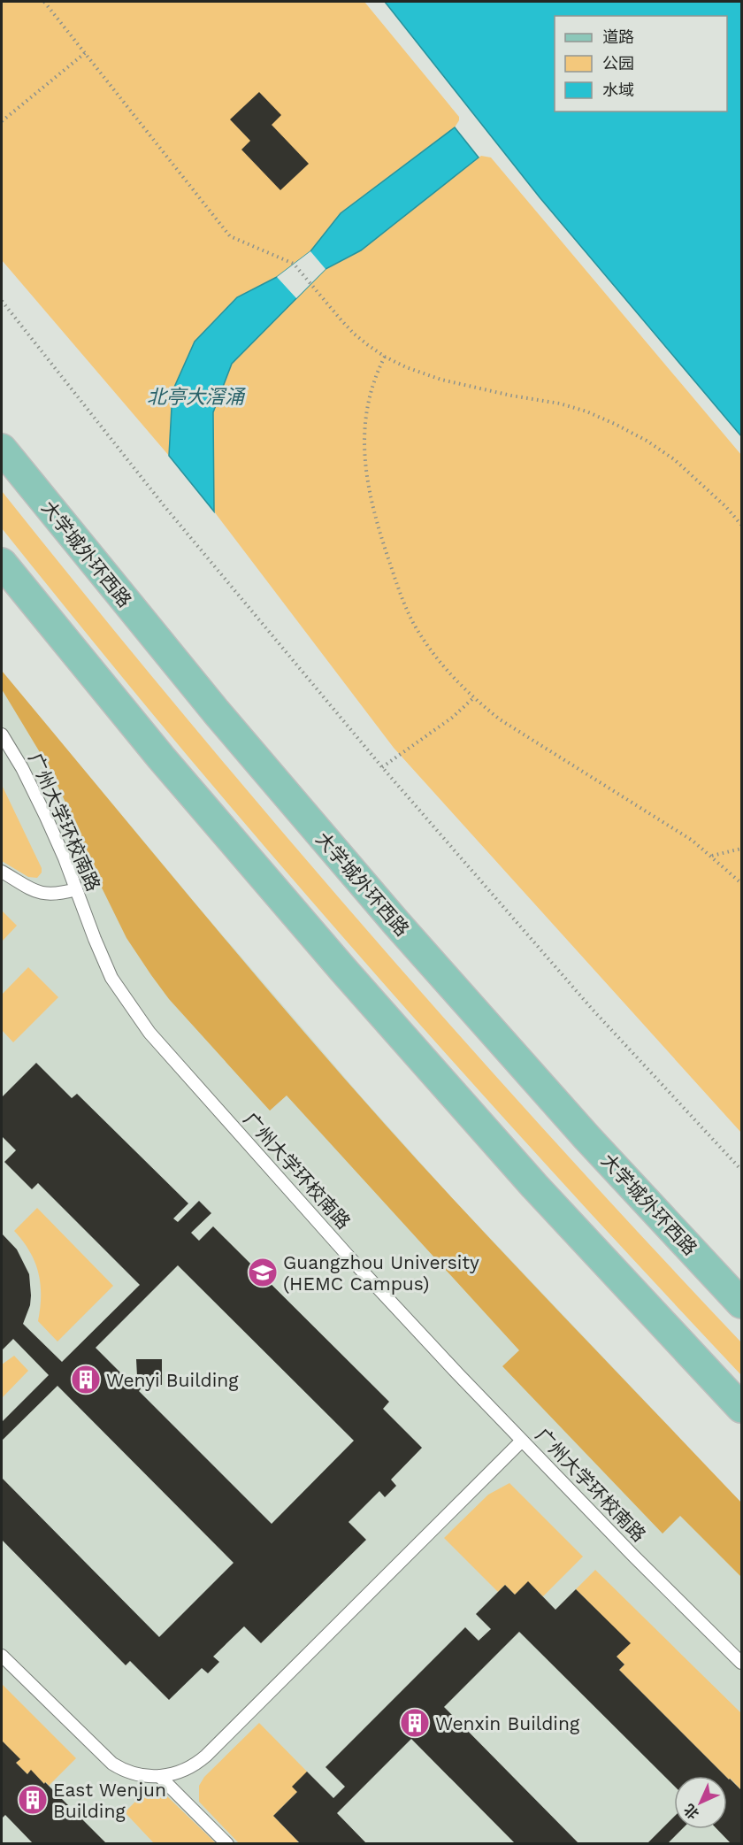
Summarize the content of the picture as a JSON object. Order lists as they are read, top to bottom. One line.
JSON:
{"streets":{"main road":["大学城外环西路"],"lane":["广州大学环校南路"]},"water":["北亭大滘涌"],"places":{"school or university":["Guangzhou University (HEMC Campus)"],"building":["Wenyi Building","Wenxin Building","East Wenjun Building"]},"legend":["道路","公园","水域"],"north":"bottom left"}
